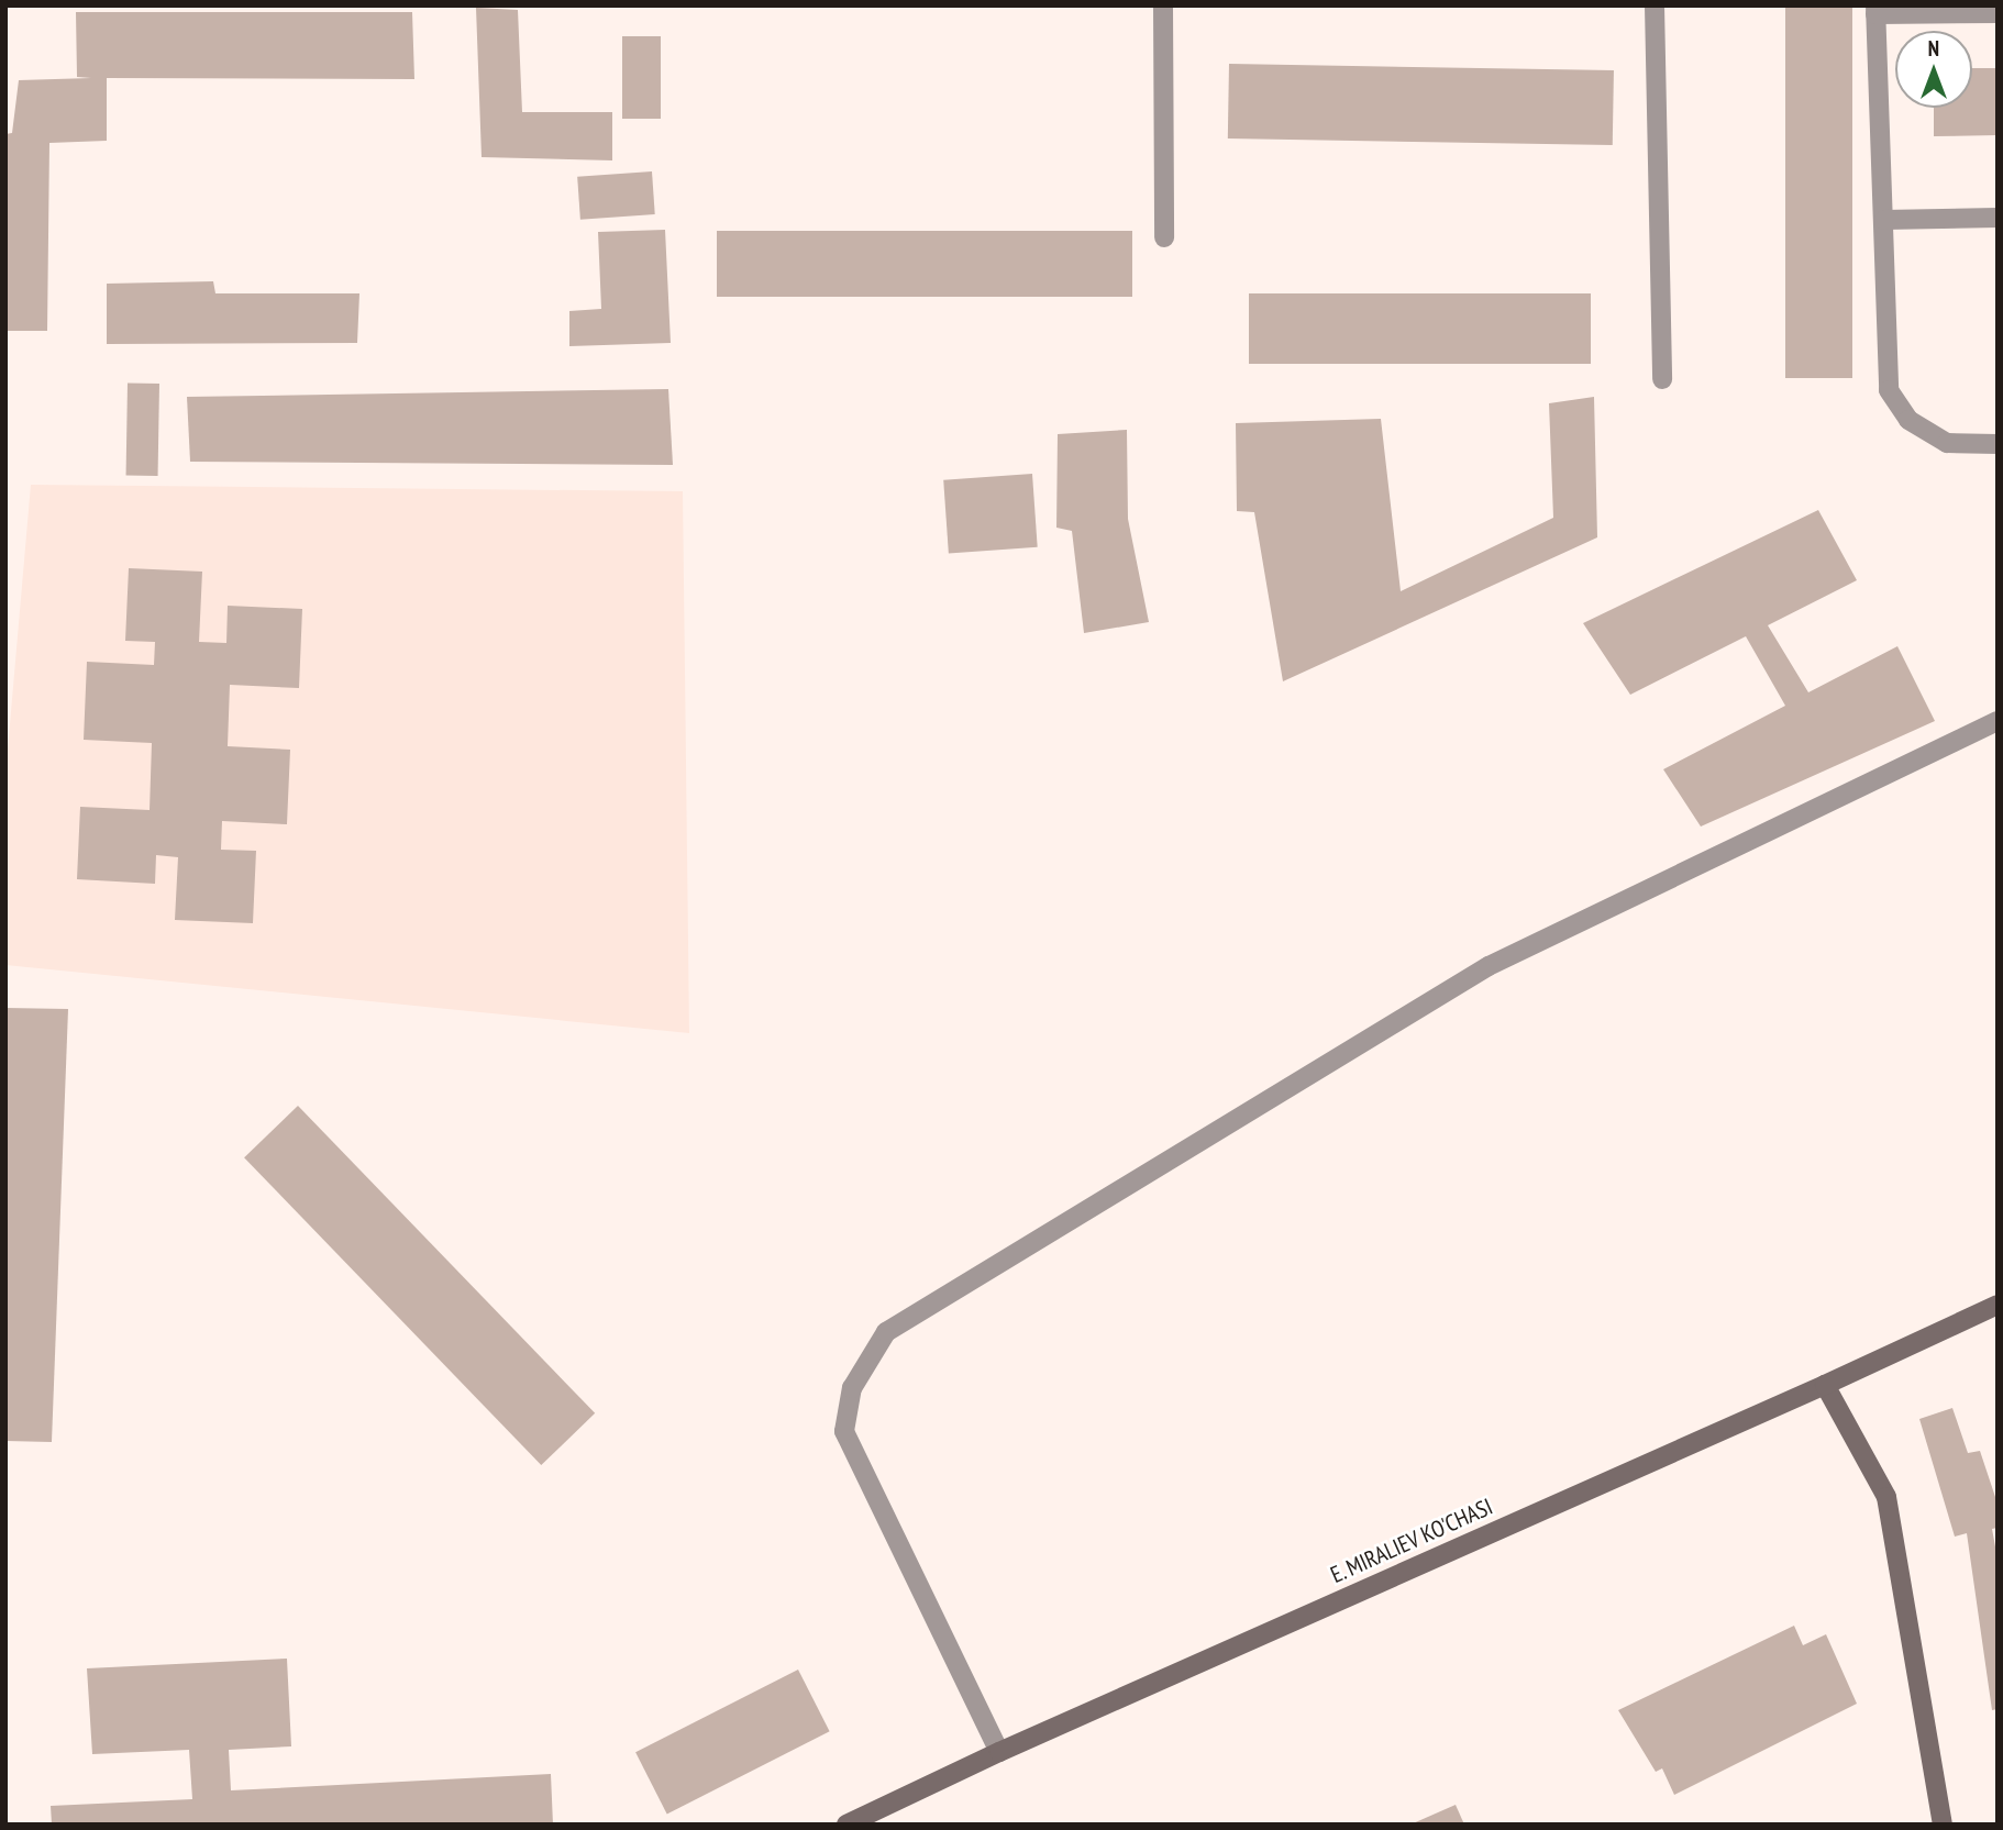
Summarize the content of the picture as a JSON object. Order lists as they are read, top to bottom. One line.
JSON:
{"streets":{"street":["E. MIRALIEV KO'CHASI"]},"north":"top"}
